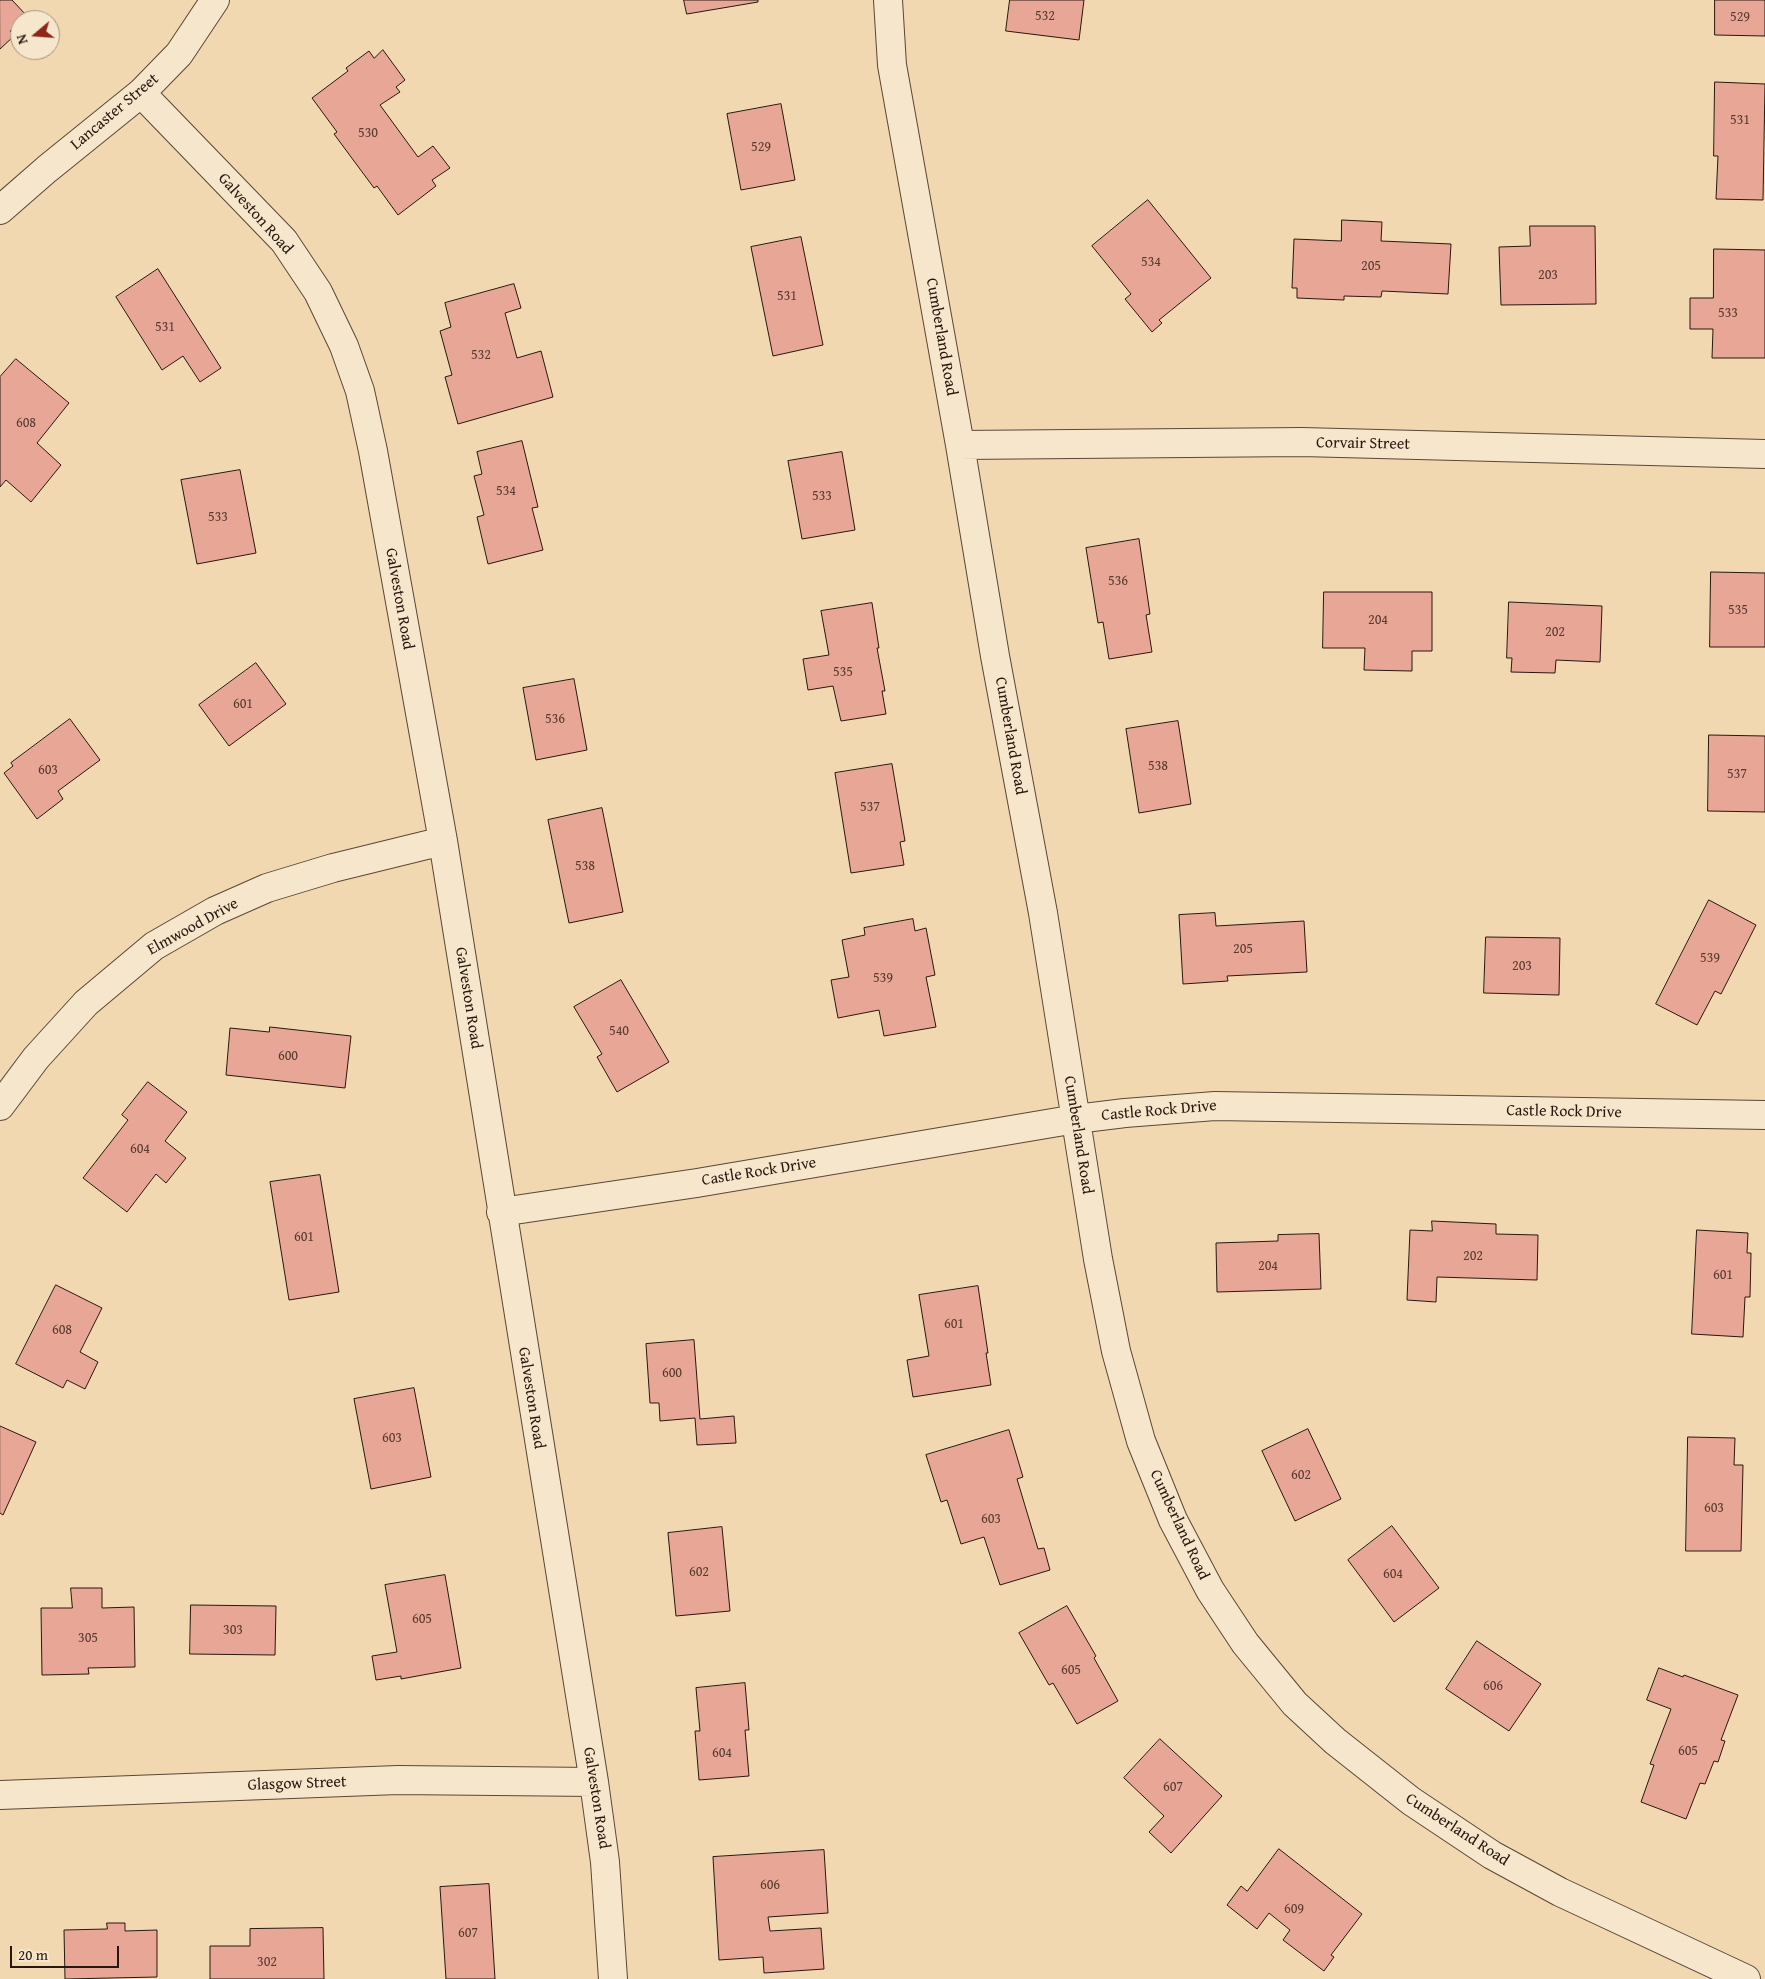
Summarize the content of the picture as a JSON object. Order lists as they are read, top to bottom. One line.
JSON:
{"streets":{"street":["Lancaster Street","Galveston Road","Cumberland Road","Corvair Street","Elmwood Drive","Castle Rock Drive","Glasgow Street"]},"crossings":[["Lancaster Street","Galveston Road"],["Galveston Road","Elmwood Drive"],["Galveston Road","Castle Rock Drive"],["Galveston Road","Glasgow Street"],["Cumberland Road","Corvair Street"],["Cumberland Road","Castle Rock Drive"]],"house_numbers":["532","529","531","530","529","534","205","203","531","533","531","532","608","534","533","533","536","535","204","202","535","601","536","538","603","537","537","538","205","539","203","539","540","600","604","601","202","204","601","601","608","600","603","602","603","603","602","604","605","303","305","605","606","605","604","607","606","609","607","302"],"scale_bar":"20 m","north":"left"}
